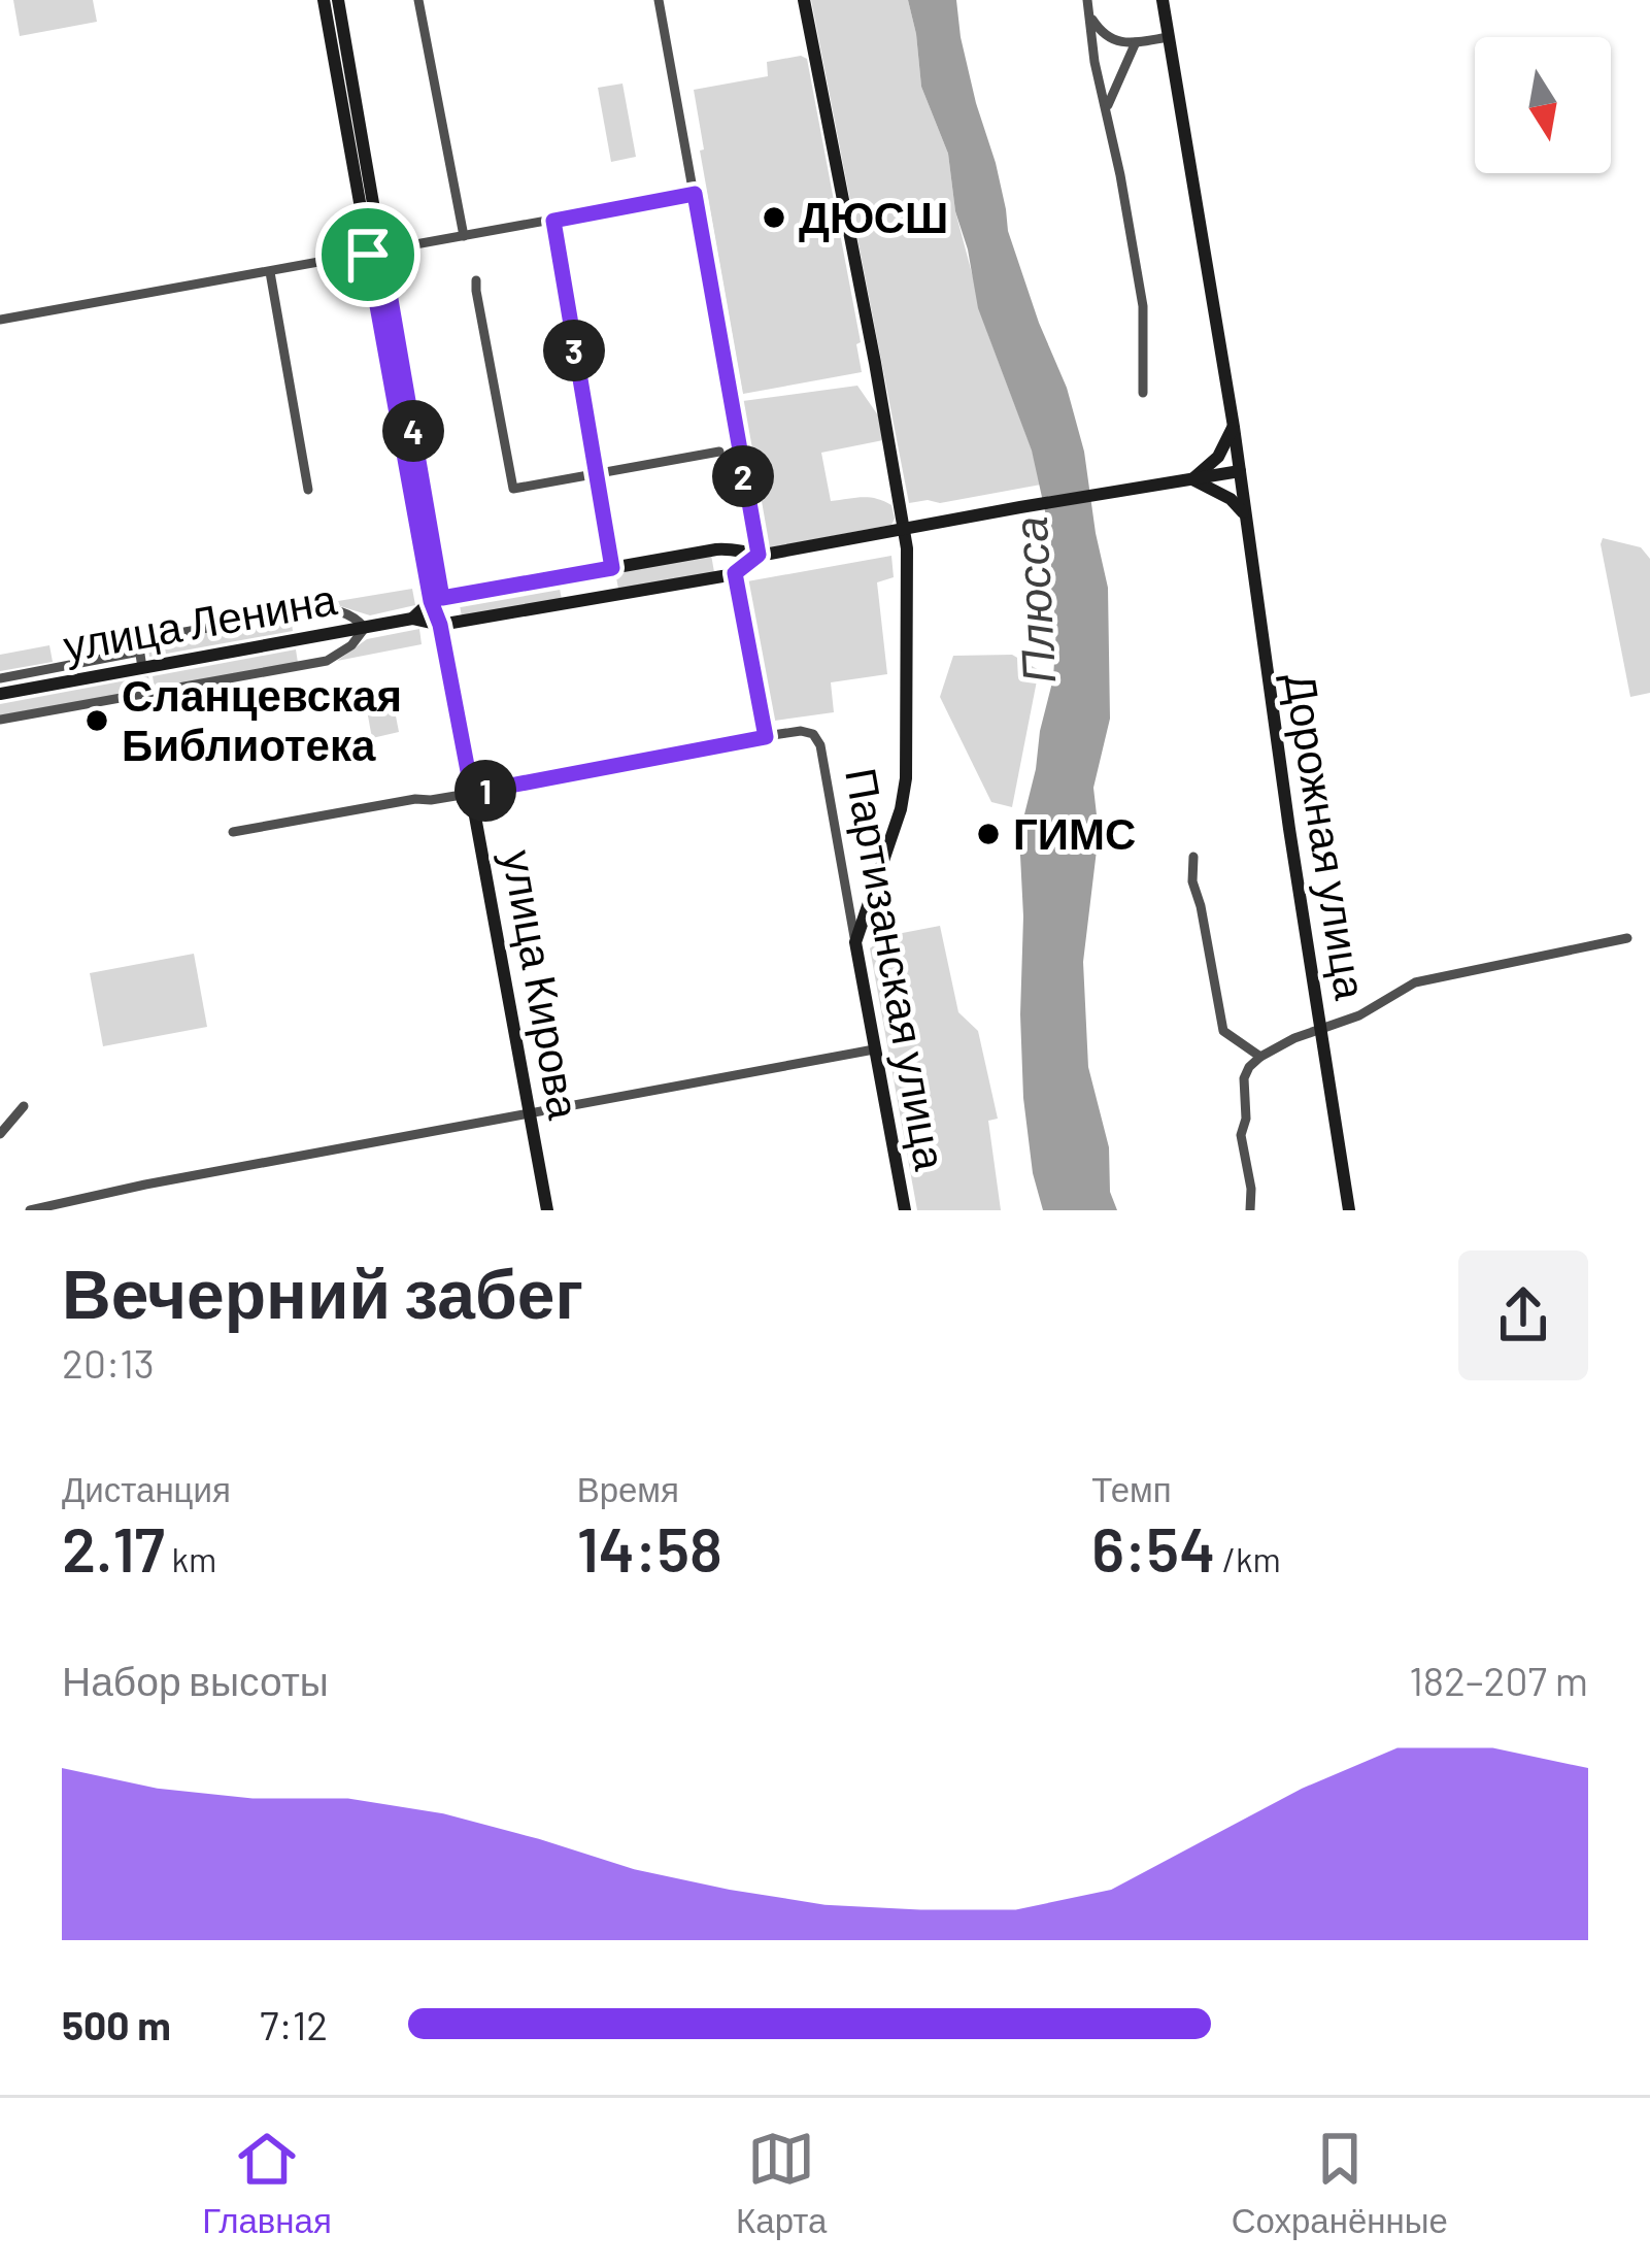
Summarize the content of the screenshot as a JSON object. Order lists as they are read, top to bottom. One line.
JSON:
{"streets":{"street":["улица Ленина","Дорожная улица","Партизанская улица","улица Кирова"]},"crossings":[["улица Ленина","улица Кирова"],["Партизанская улица","улица Кирова"]],"water":["Плюсса"],"places":["ДЮСШ","Сланцевская Библиотека","ГИМС"],"north":"bottom","page":{"pins":["3","4","2","1"],"heading":["Вечерний забег","20:13"],"stats":[["Дистанция","2.17 km"],["Время","14:58"],["Темп","6:54 /km"]],"chart":["Набор высоты","182–207 m"],"list":[{"name":"500 m","note":"7:12"}],"tabs":["Главная","Карта","Сохранённые"]}}
